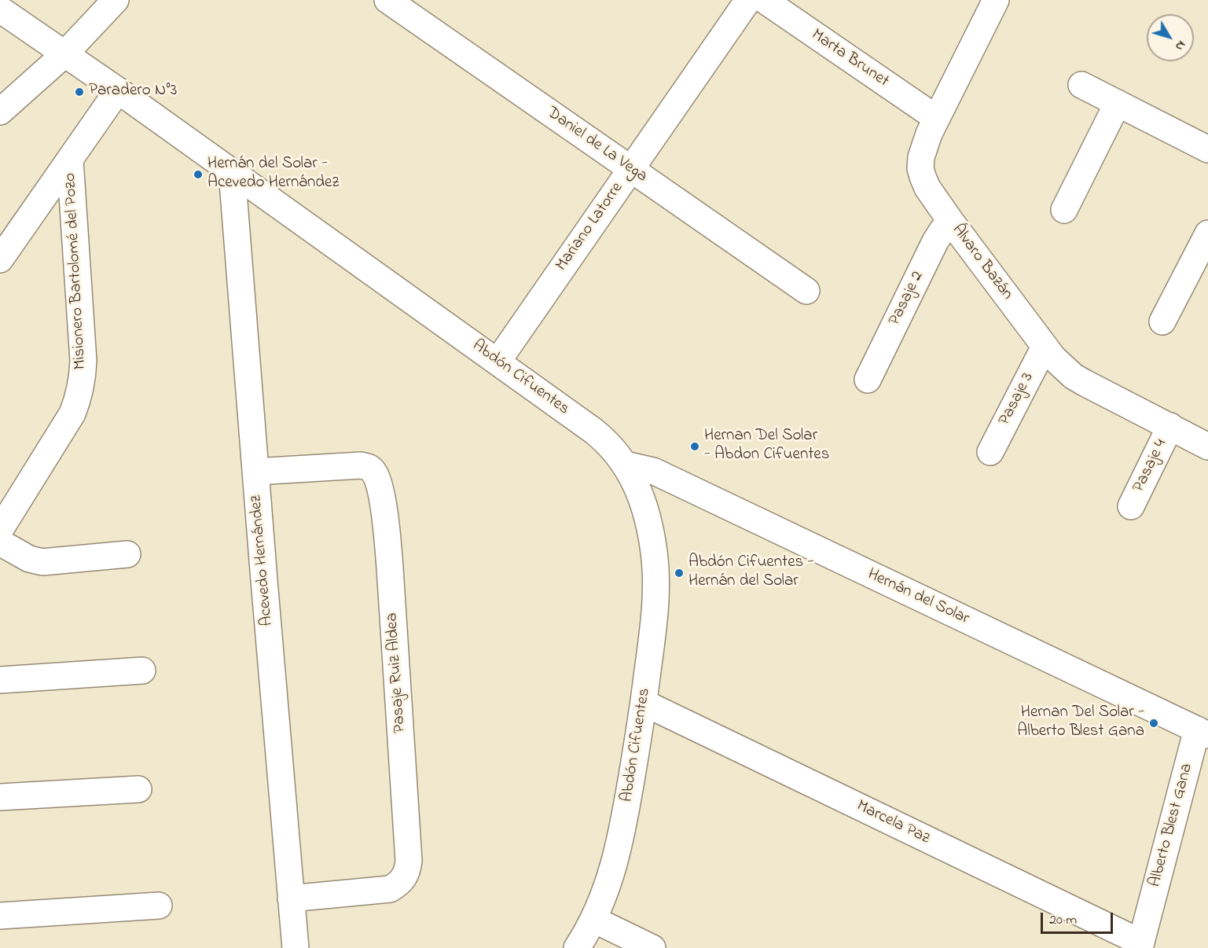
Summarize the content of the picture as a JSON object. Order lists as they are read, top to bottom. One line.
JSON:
{"streets":{"main road":["Marta Brunet","Daniel de La Vega","Mariano Latorre","Álvaro Bazán","Misionero Bartolomé del Pozo","Pasaje 2","Abdón Cifuentes","Pasaje 3","Pasaje 4","Acevedo Hernández","Hernán del Solar","Pasaje Ruiz Aldea","Marcela Paz","Alberto Blest Gana"]},"crossings":[["Marta Brunet","Álvaro Bazán"],["Daniel de La Vega","Mariano Latorre"],["Mariano Latorre","Abdón Cifuentes"],["Álvaro Bazán","Pasaje 2"],["Álvaro Bazán","Pasaje 3"],["Álvaro Bazán","Pasaje 4"],["Misionero Bartolomé del Pozo","Abdón Cifuentes"],["Abdón Cifuentes","Acevedo Hernández"],["Abdón Cifuentes","Hernán del Solar"],["Abdón Cifuentes","Marcela Paz"],["Acevedo Hernández","Pasaje Ruiz Aldea"],["Hernán del Solar","Alberto Blest Gana"],["Marcela Paz","Alberto Blest Gana"]],"places":["Paradero N°3","Hernán del Solar - Acevedo Hernández","Hernan Del Solar - Abdon Cifuentes","Abdón Cifuentes - Hernán del Solar","Hernan Del Solar - Alberto Blest Gana"],"scale_bar":"20 m","north":"bottom right"}
